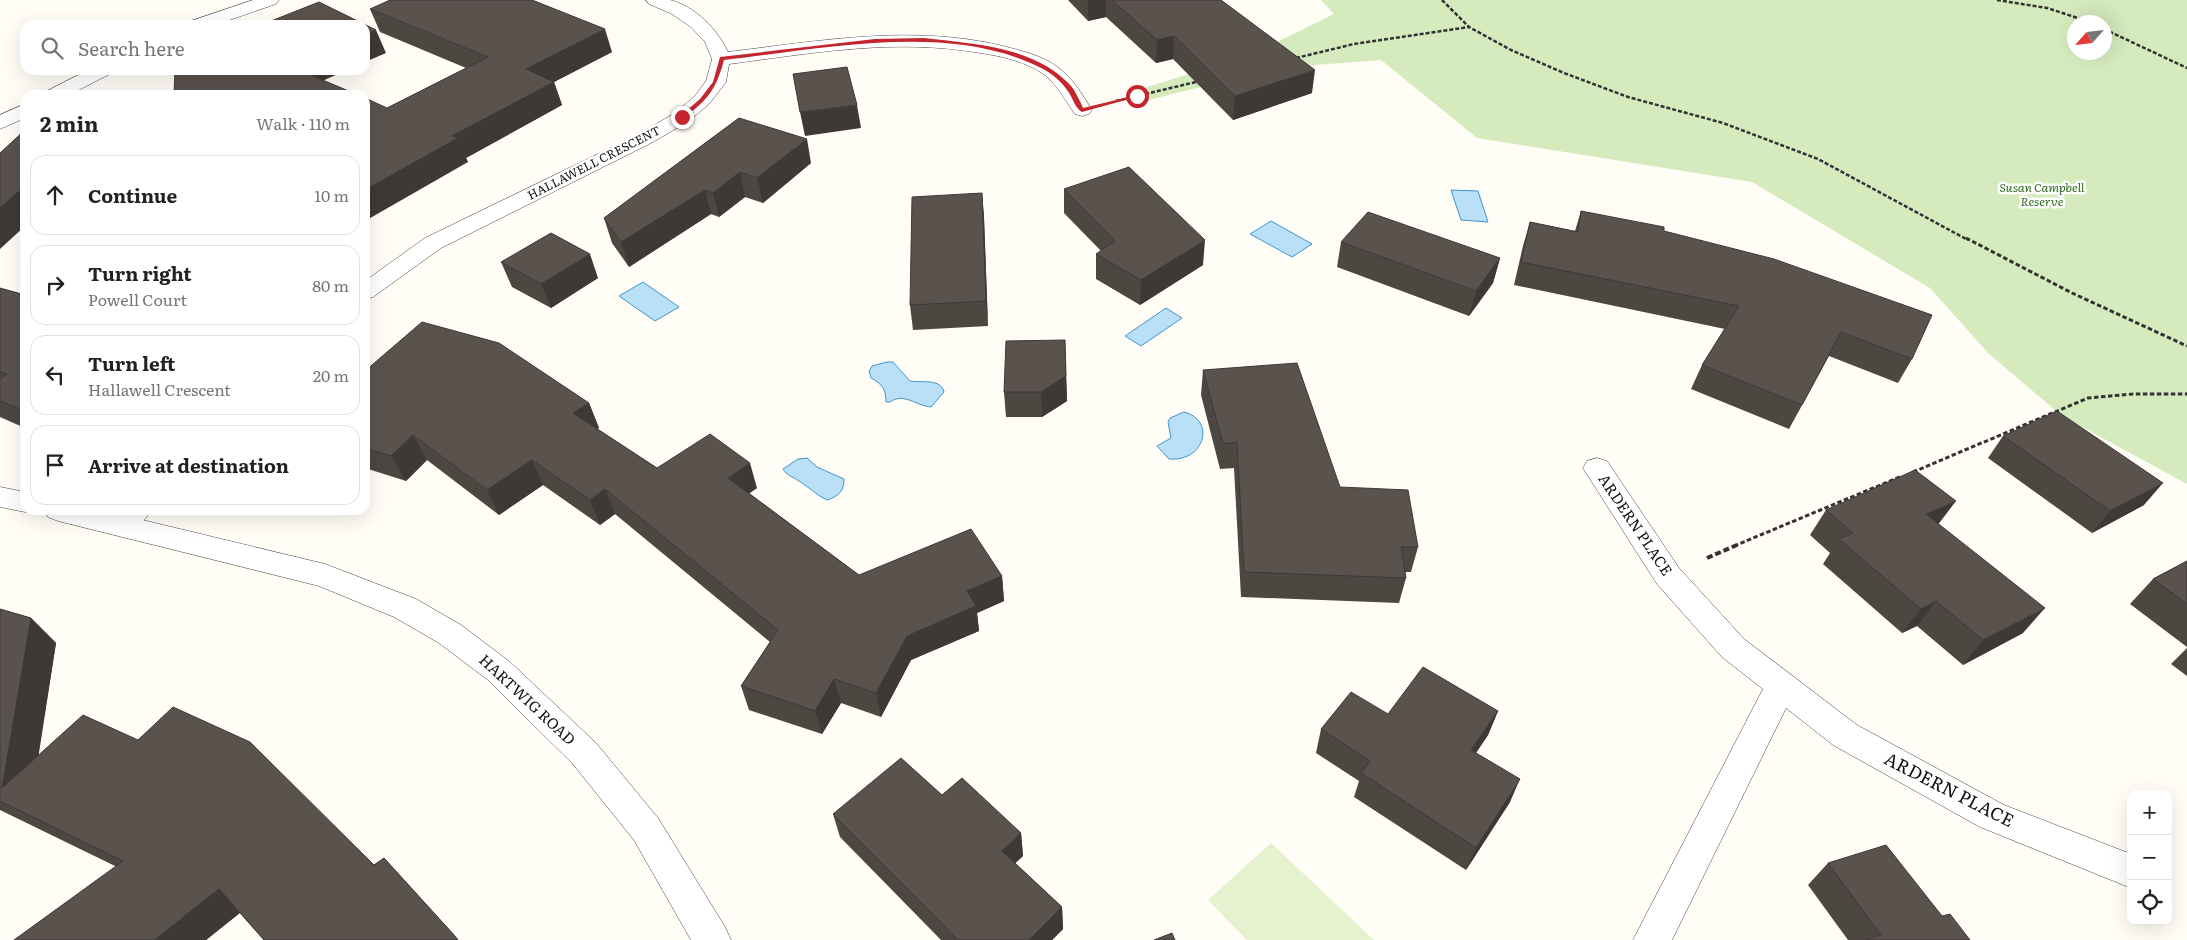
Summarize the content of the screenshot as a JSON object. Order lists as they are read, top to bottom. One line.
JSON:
{"streets":{"street":["HALLAWELL CRESCENT","ARDERN PLACE","HARTWIG ROAD"]},"parks":["Susan Campbell Reserve"],"north":"bottom left","page":{"search":"Search here","heading":["2 min","Walk · 110 m"],"list":[["Continue","10 m"],["Turn right","Powell Court","80 m"],["Turn left","Hallawell Crescent","20 m"],"Arrive at destination"],"map_buttons":["+","−"]}}
